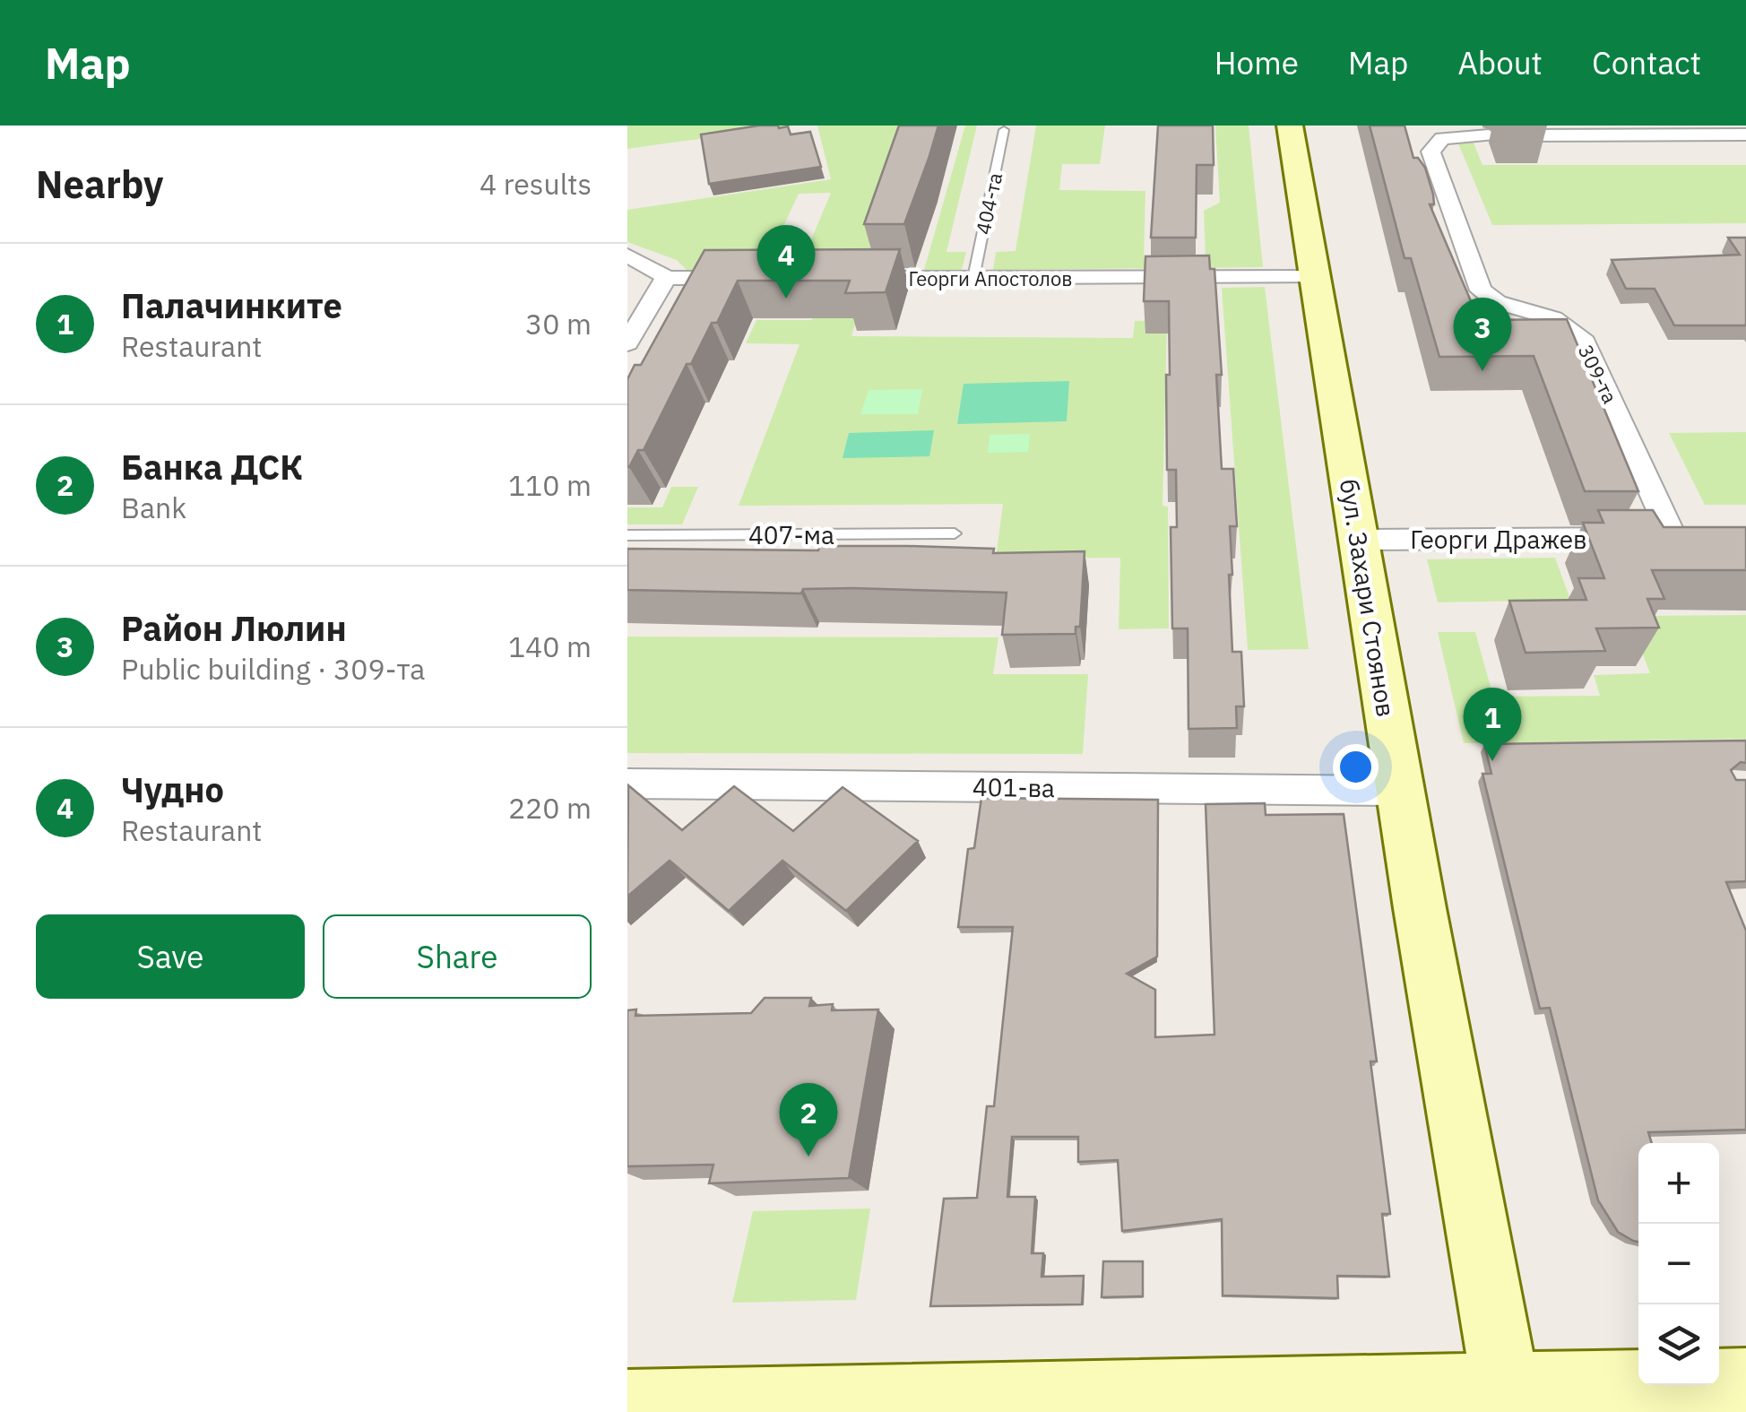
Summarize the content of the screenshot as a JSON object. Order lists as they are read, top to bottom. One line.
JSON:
{"streets":{"street":["Георги Апостолов","309-та","Георги Дражев","бул. Захари Стоянов","401-ва"],"lane":["404-та","407-ма"]},"crossings":[["404-та","Георги Апостолов"],["Георги Апостолов","бул. Захари Стоянов"],["309-та","Георги Дражев"],["Георги Дражев","бул. Захари Стоянов"],["бул. Захари Стоянов","401-ва"]],"page":{"header":"Map","nav":["Home","Map","About","Contact"],"heading":["Nearby","4 results"],"pins":["4","3","1","2"],"list":[{"mark":"1","name":"Палачинките","note":"Restaurant","value":"30 m"},{"mark":"2","name":"Банка ДСК","note":"Bank","value":"110 m"},{"mark":"3","name":"Район Люлин","note":"Public building · 309-та","value":"140 m"},{"mark":"4","name":"Чудно","note":"Restaurant","value":"220 m"}],"buttons":["Save","Share"],"map_buttons":["+","−"]}}
